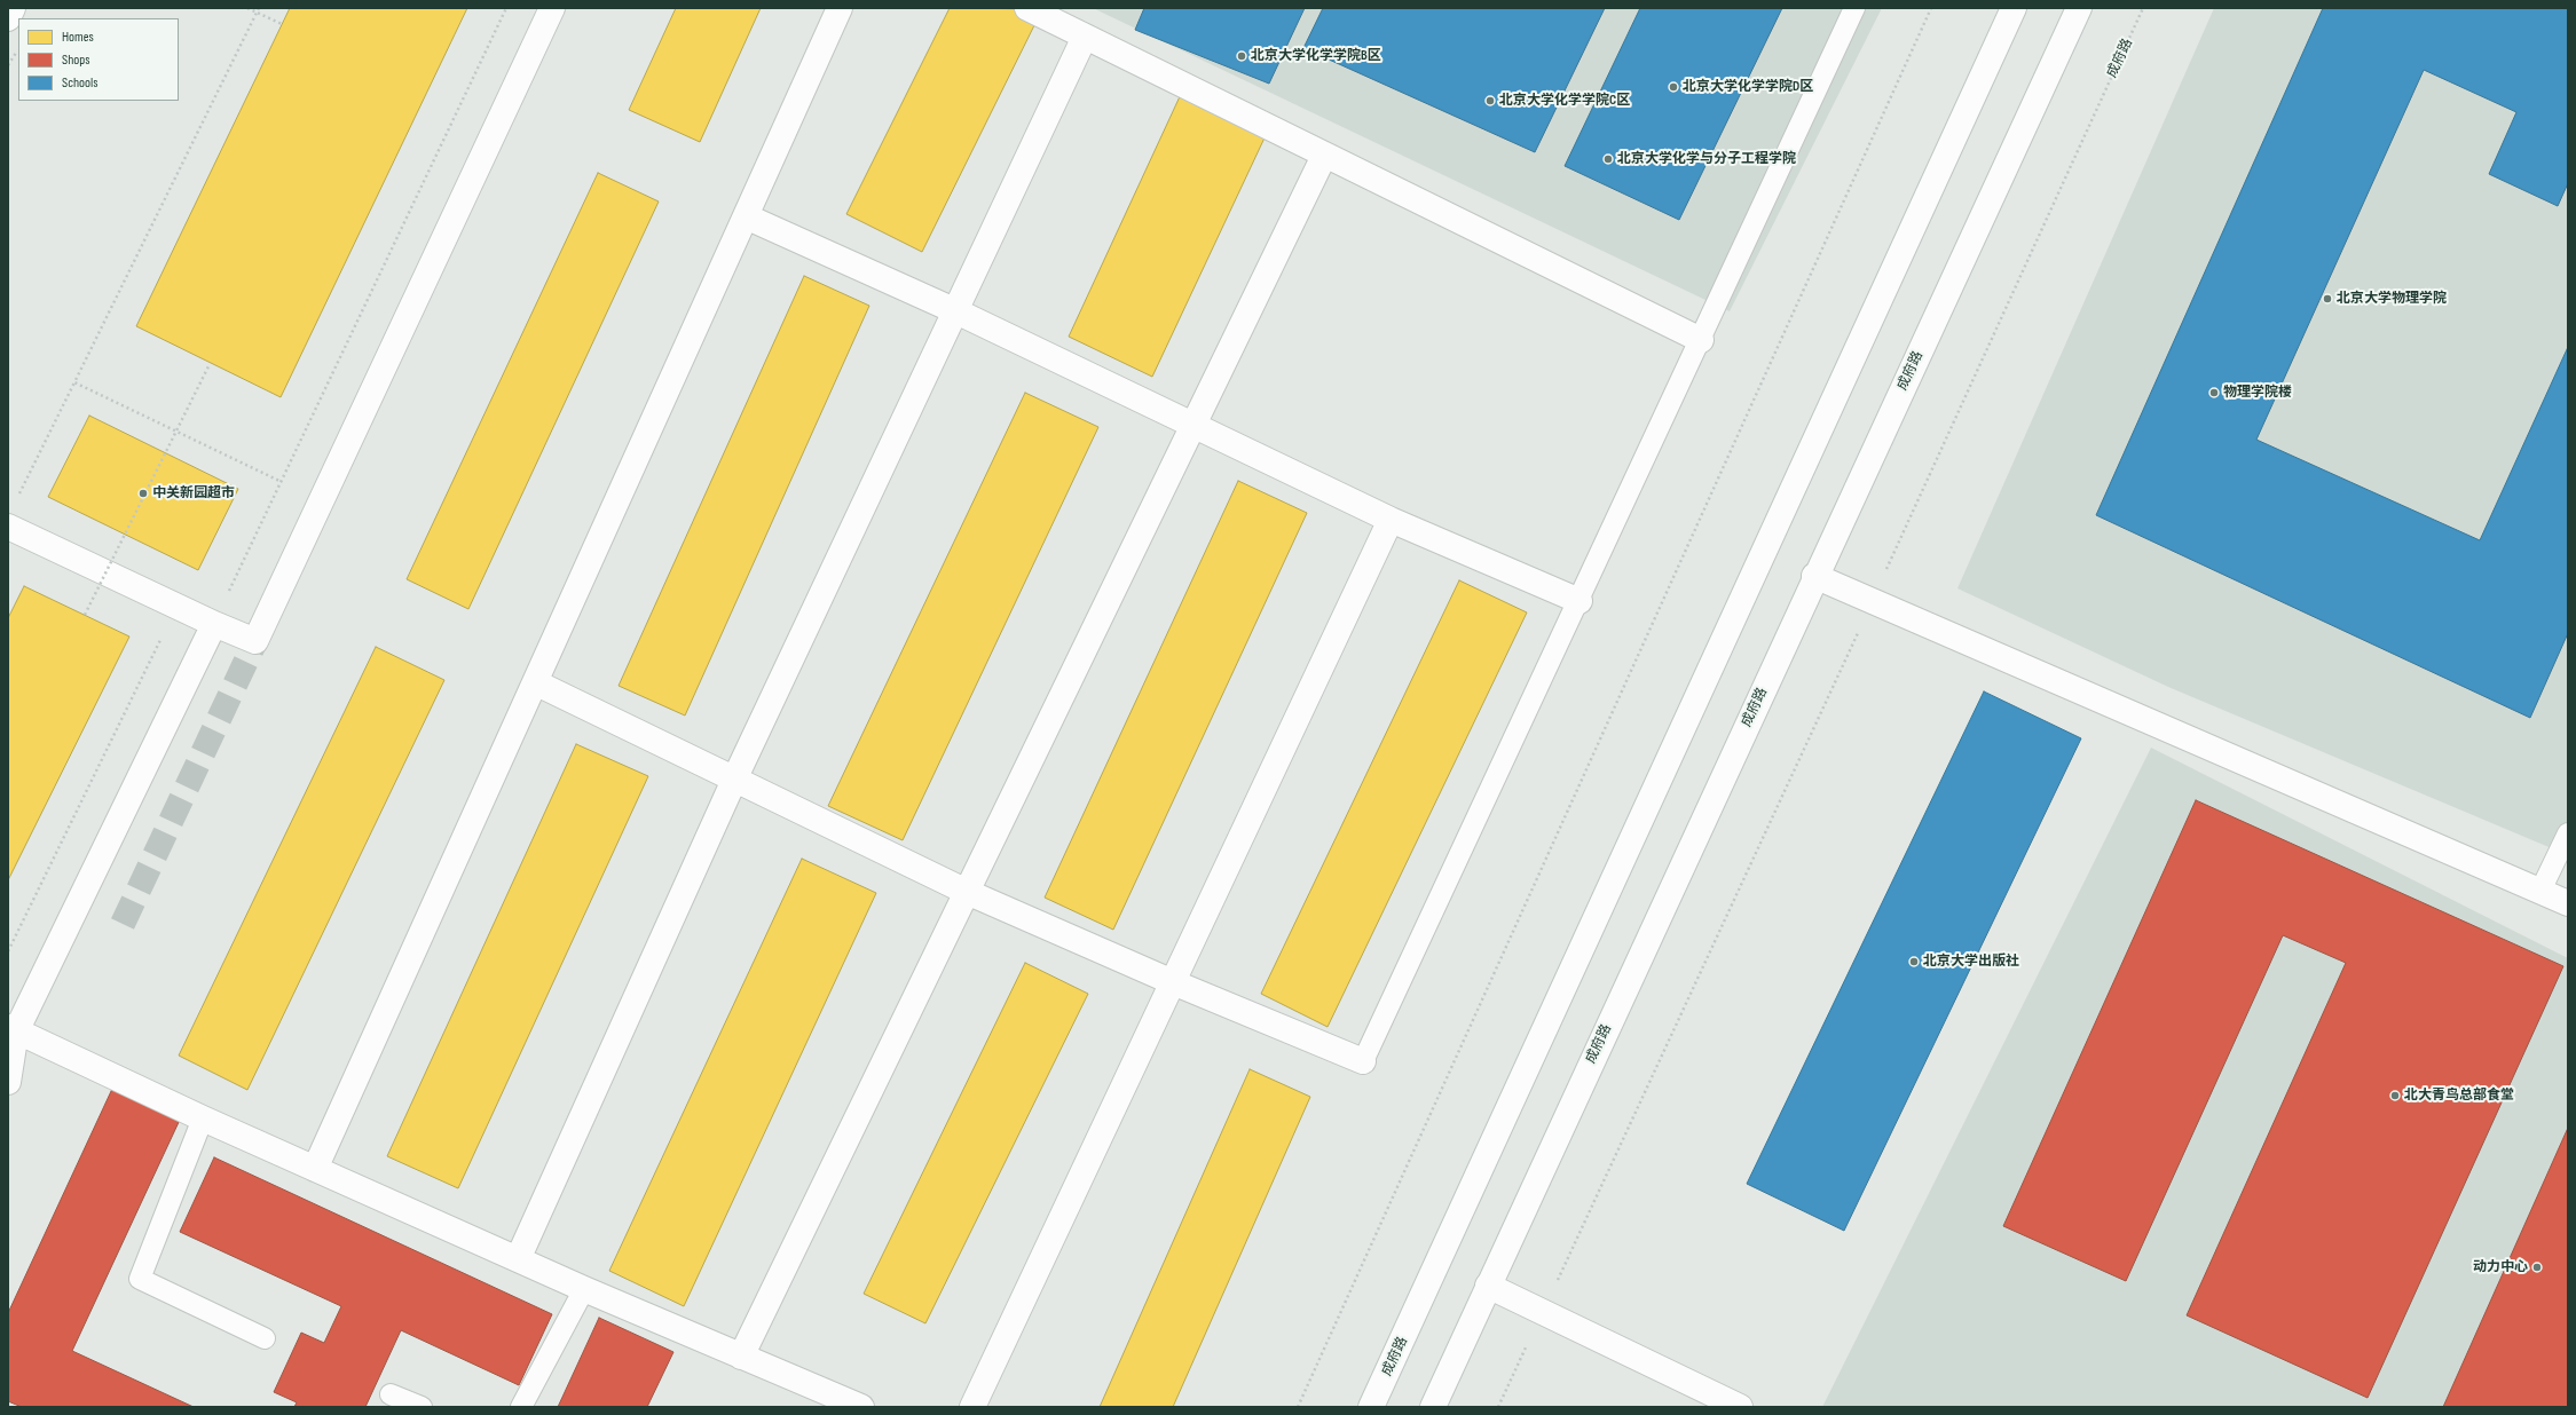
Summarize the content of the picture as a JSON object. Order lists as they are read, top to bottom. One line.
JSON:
{"streets":{"street":["成府路"]},"places":["北京大学化学学院B区","北京大学化学学院D区","北京大学化学学院C区","北京大学化学与分子工程学院","北京大学物理学院","物理学院楼","中关新园超市","北京大学出版社","北大青鸟总部食堂","动力中心"],"legend":["Homes","Shops","Schools"]}
